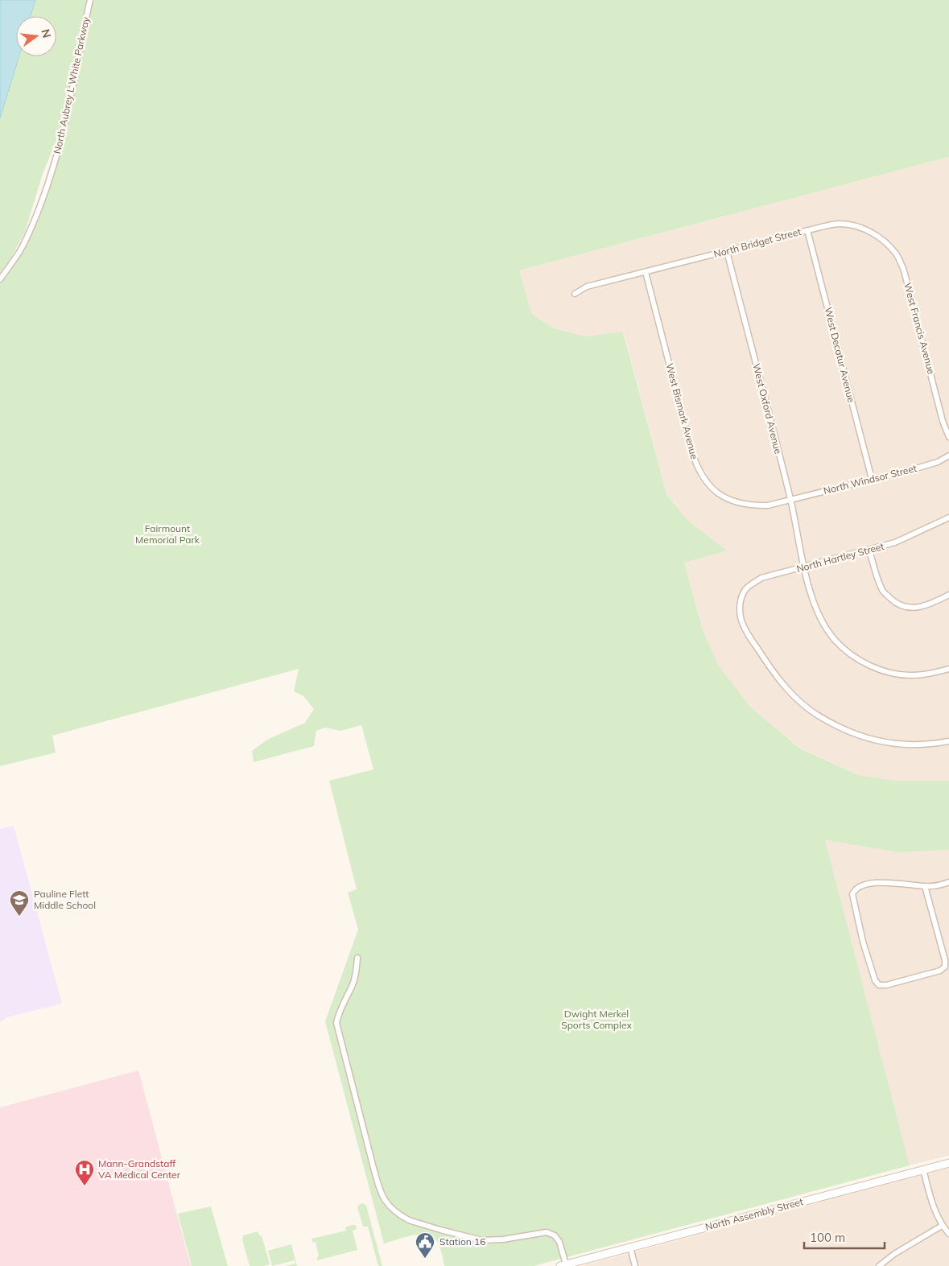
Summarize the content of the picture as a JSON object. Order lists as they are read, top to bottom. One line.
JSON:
{"streets":{"main road":["North Assembly Street"],"street":["North Aubrey L White Parkway","North Bridget Street","West Francis Avenue","West Decatur Avenue","West Oxford Avenue","West Bismark Avenue","North Windsor Street","North Hartley Street"]},"crossings":[["North Bridget Street","West Francis Avenue"],["North Bridget Street","West Decatur Avenue"],["North Bridget Street","West Oxford Avenue"],["North Bridget Street","West Bismark Avenue"],["West Decatur Avenue","North Windsor Street"],["West Oxford Avenue","West Bismark Avenue"],["West Oxford Avenue","North Windsor Street"],["West Oxford Avenue","North Hartley Street"],["West Bismark Avenue","North Windsor Street"]],"parks":["Fairmount Memorial Park","Dwight Merkel Sports Complex"],"places":{"school or university":["Pauline Flett Middle School"],"hospital":["Mann-Grandstaff VA Medical Center"],"public building":["Station 16"]},"scale_bar":"100 m","north":"right"}
